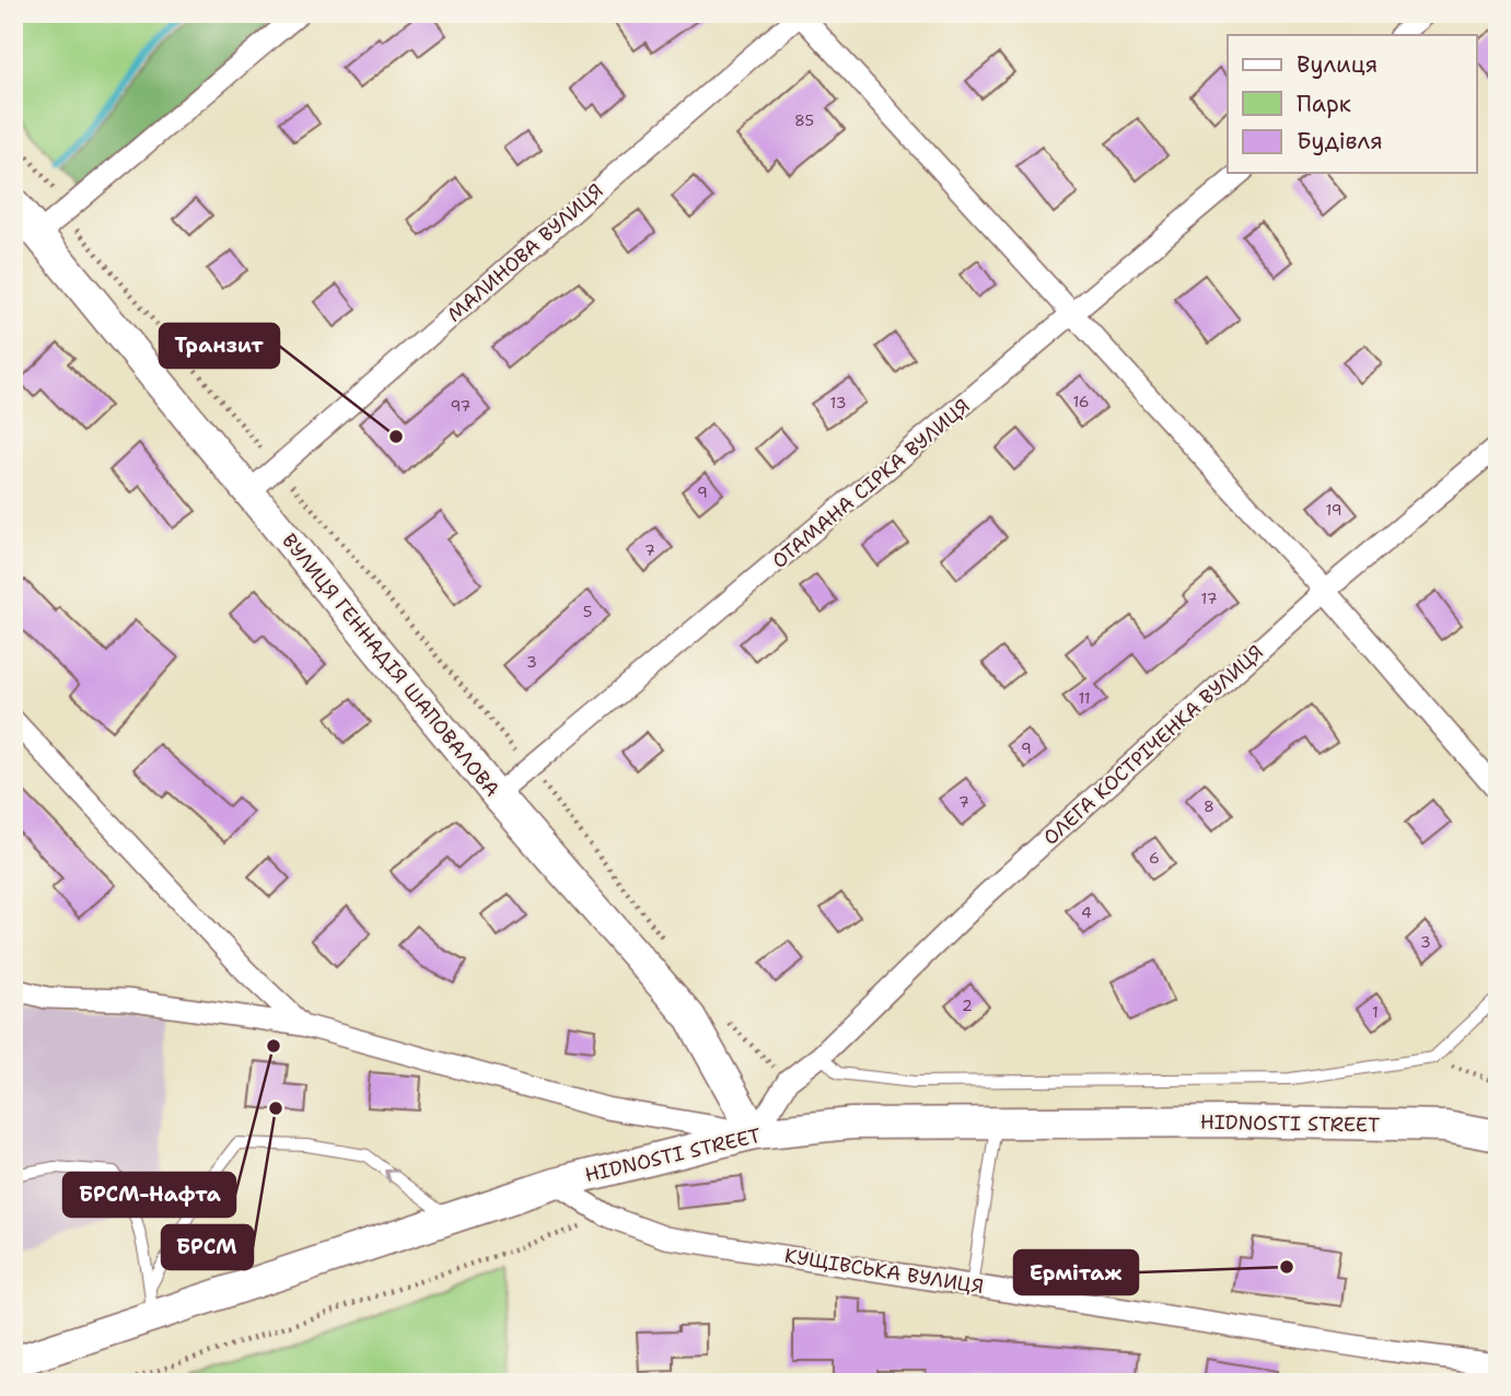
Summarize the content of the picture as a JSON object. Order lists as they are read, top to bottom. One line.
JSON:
{"streets":{"main road":["ВУЛИЦЯ ГЕННАДІЯ ШАПОВАЛОВА","HIDNOSTI STREET"],"street":["МАЛИНОВА ВУЛИЦЯ","ОТАМАНА СІРКА ВУЛИЦЯ","ОЛЕГА КОСТРІЧЕНКА ВУЛИЦЯ","КУЩІВСЬКА ВУЛИЦЯ"]},"crossings":[["МАЛИНОВА ВУЛИЦЯ","ВУЛИЦЯ ГЕННАДІЯ ШАПОВАЛОВА"],["ОТАМАНА СІРКА ВУЛИЦЯ","ВУЛИЦЯ ГЕННАДІЯ ШАПОВАЛОВА"],["ВУЛИЦЯ ГЕННАДІЯ ШАПОВАЛОВА","HIDNOSTI STREET"],["HIDNOSTI STREET","КУЩІВСЬКА ВУЛИЦЯ"]],"places":["Транзит","БРСМ-Нафта","БРСМ","Ермітаж"],"house_numbers":["85","16","13","97","9","19","7","17","5","3","11","9","7","8","6","4","3","2","1"],"legend":["Вулиця","Парк","Будівля"]}
